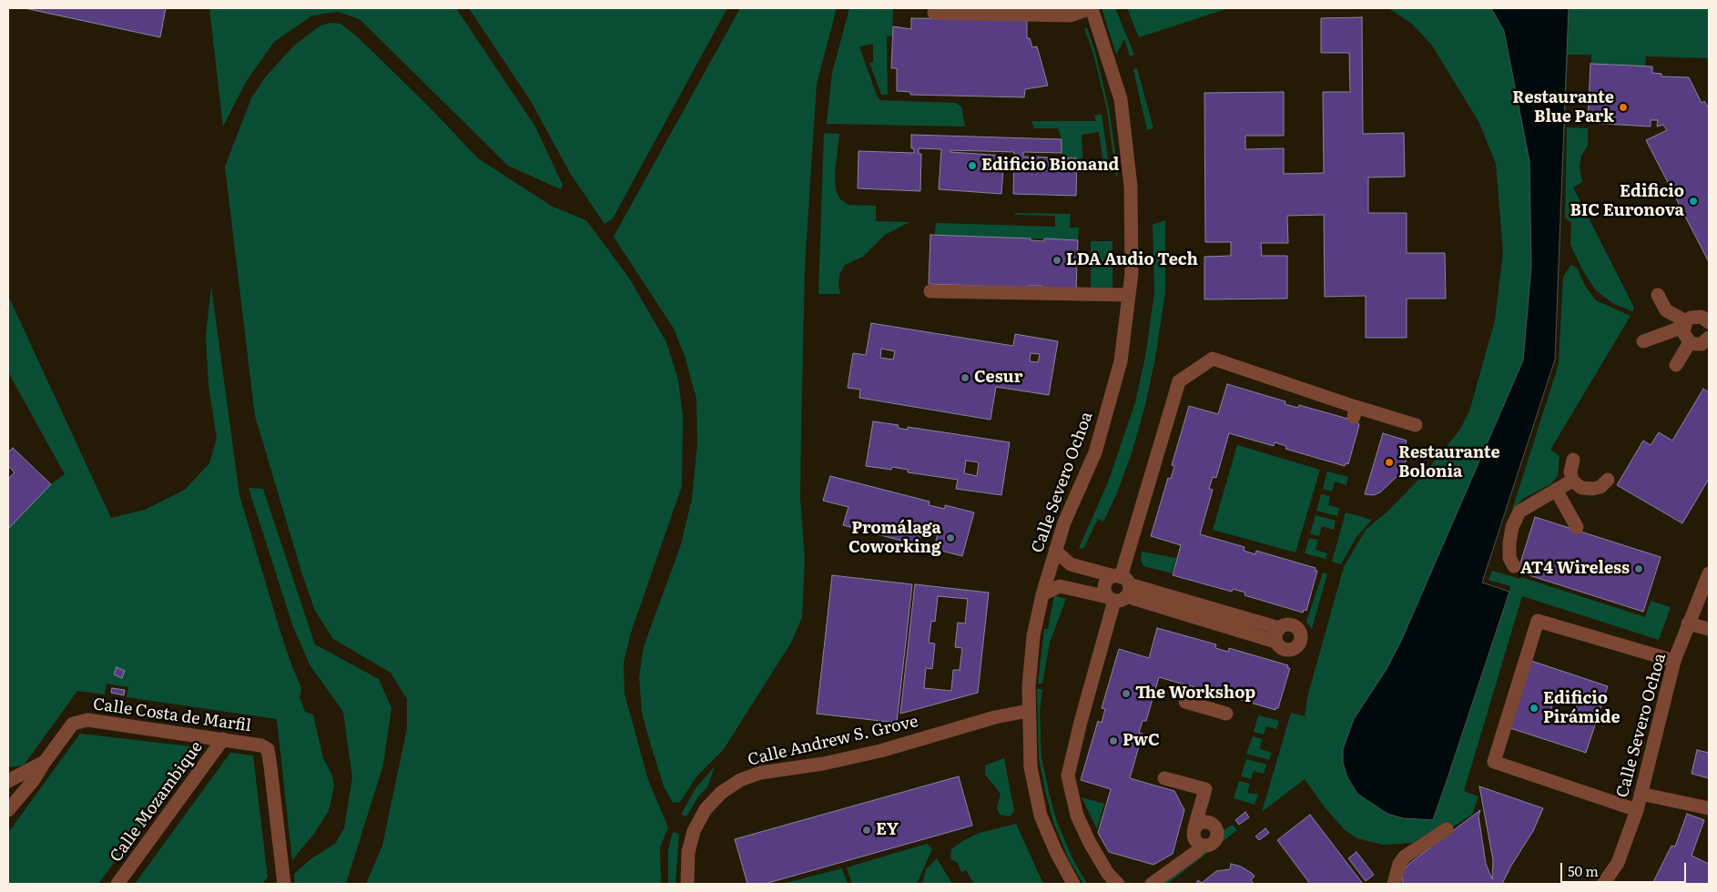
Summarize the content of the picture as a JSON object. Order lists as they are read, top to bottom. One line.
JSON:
{"streets":{"street":["Calle Severo Ochoa","Calle Costa de Marfil","Calle Andrew S. Grove","Calle Mozambique"]},"crossings":[["Calle Severo Ochoa","Calle Andrew S. Grove"],["Calle Costa de Marfil","Calle Mozambique"]],"places":["Restaurante Blue Park","Edificio Bionand","Edificio BIC Euronova","LDA Audio Tech","Cesur","Restaurante Bolonia","Promálaga Coworking","AT4 Wireless","The Workshop","Edificio Pirámide","PwC","EY"],"scale_bar":"50 m"}
